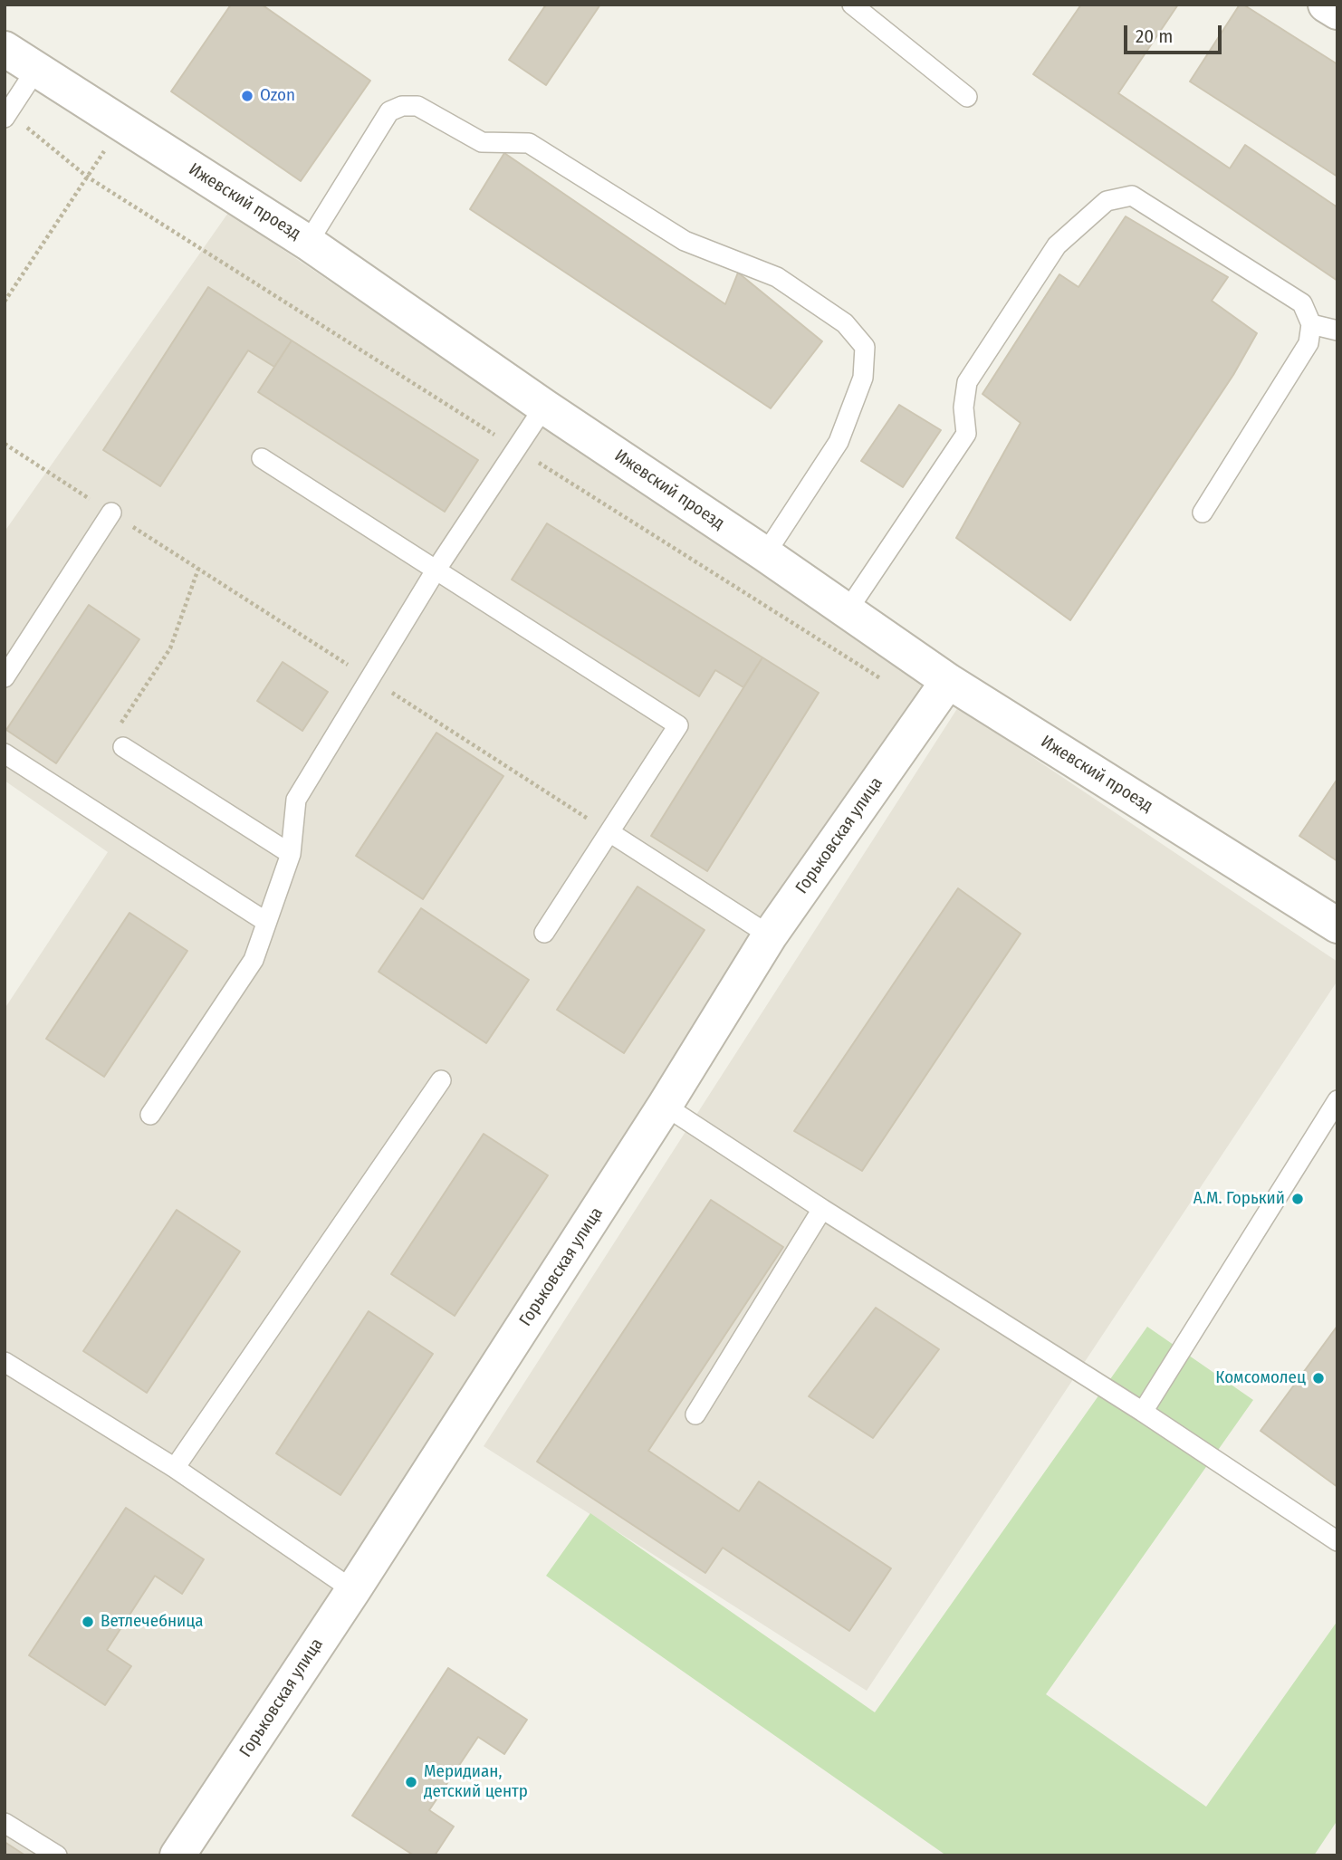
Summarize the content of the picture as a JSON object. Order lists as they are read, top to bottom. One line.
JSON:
{"streets":{"street":["Ижевский проезд","Горьковская улица"]},"crossings":[["Ижевский проезд","Горьковская улица"]],"places":["Ozon","А.М. Горький","Комсомолец","Ветлечебница","Меридиан, детский центр"],"scale_bar":"20 m"}
